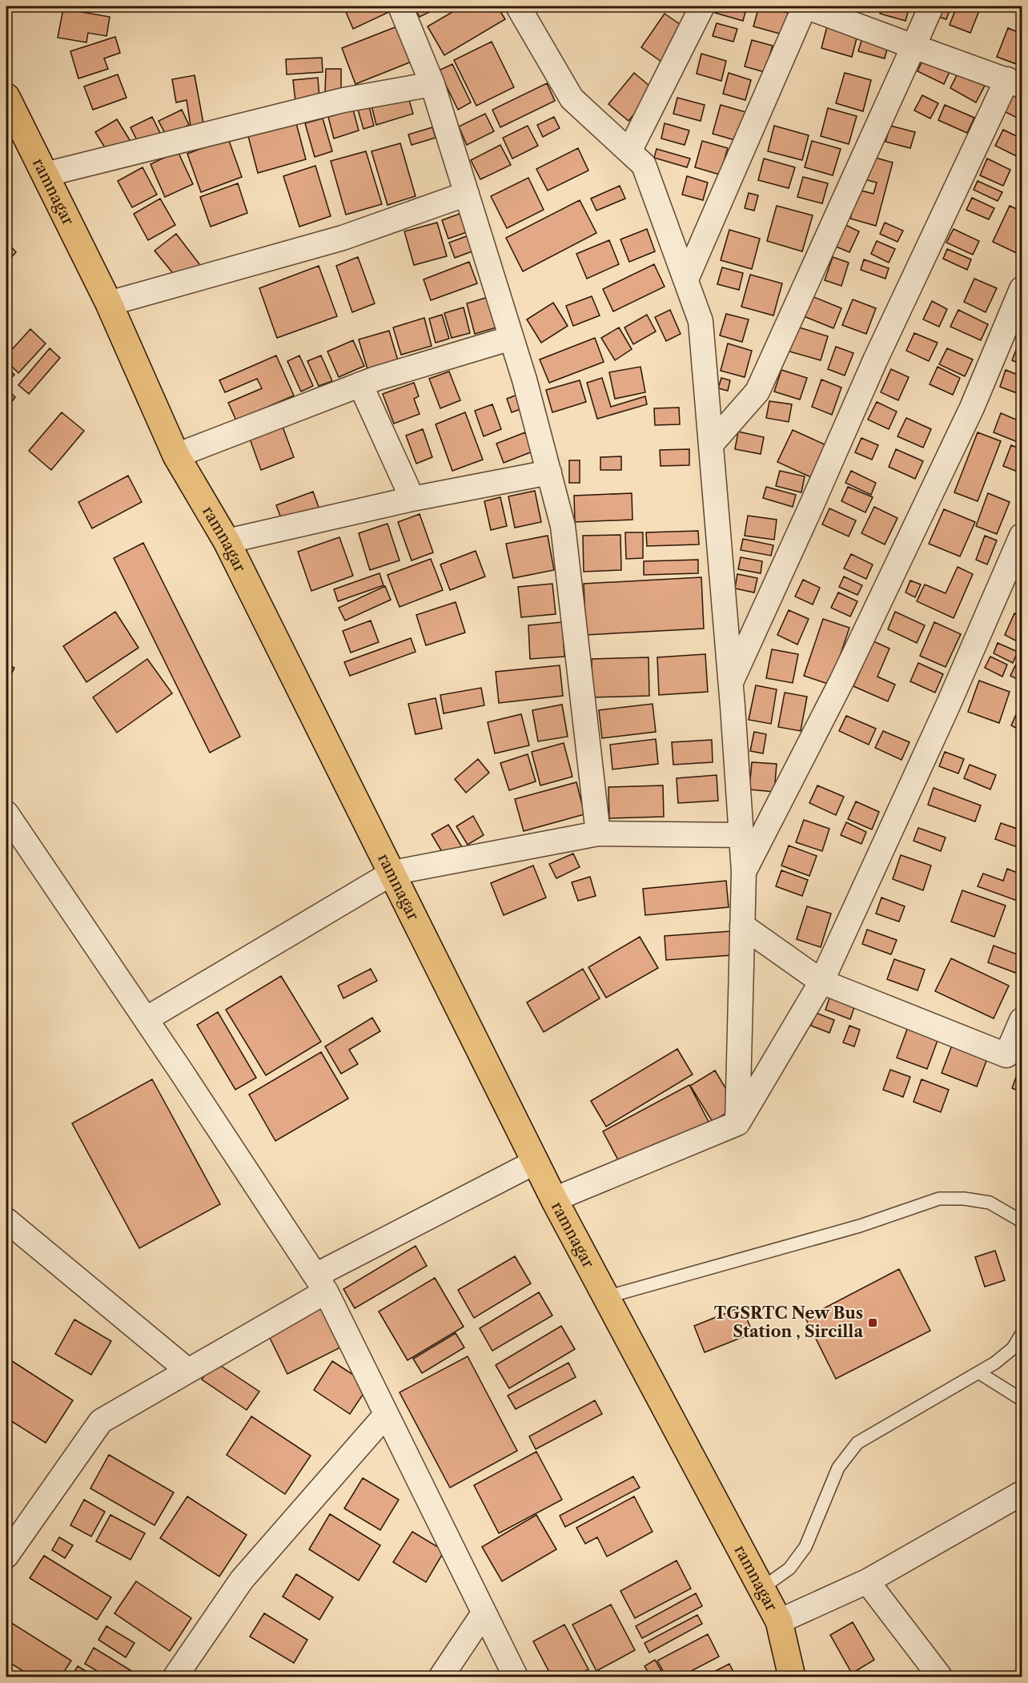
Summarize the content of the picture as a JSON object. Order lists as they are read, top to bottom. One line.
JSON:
{"streets":{"main road":["ramnagar"]},"places":{"transit":["TGSRTC New Bus Station , Sircilla"]}}
